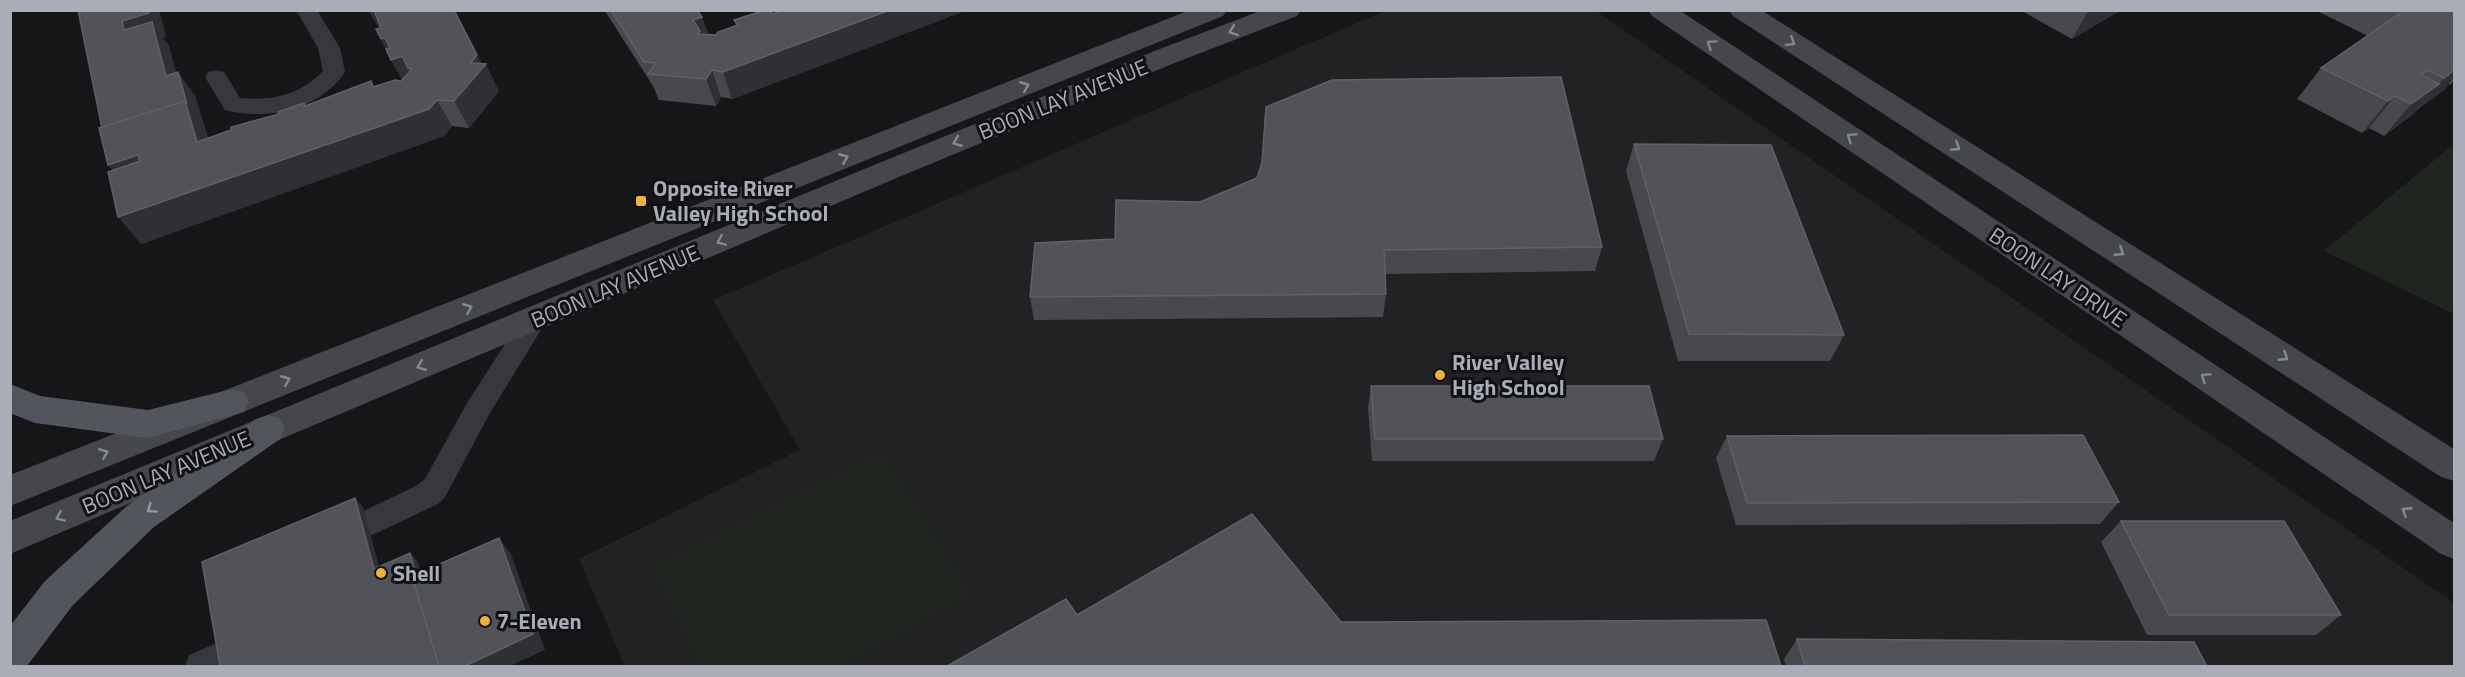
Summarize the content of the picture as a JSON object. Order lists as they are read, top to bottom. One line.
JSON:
{"streets":{"street":["BOON LAY AVENUE","BOON LAY DRIVE"]},"places":{"transit":["Opposite River Valley High School"],"other":["River Valley High School","Shell","7-Eleven"]}}
